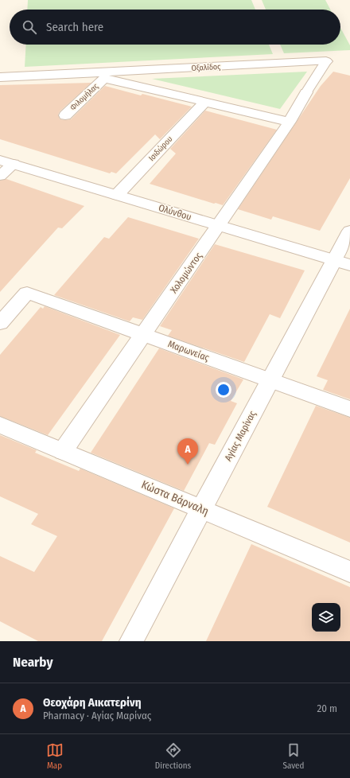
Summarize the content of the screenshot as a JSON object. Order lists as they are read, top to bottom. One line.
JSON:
{"streets":{"street":["Οξαλίδος","Φιλομήλας","Ισιδώρου","Ολύνθου","Χολομώντος","Μαρωνείας","Αγίας Μαρίνας","Κώστα Βάρναλη"]},"crossings":[["Οξαλίδος","Φιλομήλας"],["Οξαλίδος","Ισιδώρου"],["Οξαλίδος","Χολομώντος"],["Ισιδώρου","Ολύνθου"],["Ολύνθου","Χολομώντος"],["Ολύνθου","Αγίας Μαρίνας"],["Χολομώντος","Μαρωνείας"],["Χολομώντος","Κώστα Βάρναλη"],["Μαρωνείας","Αγίας Μαρίνας"],["Αγίας Μαρίνας","Κώστα Βάρναλη"]],"page":{"search":"Search here","pins":"A","heading":"Nearby","list":[{"mark":"A","name":"Θεοχάρη Αικατερίνη","note":"Pharmacy · Αγίας Μαρίνας","value":"20 m"}],"nav":["Map","Directions","Saved"]}}
